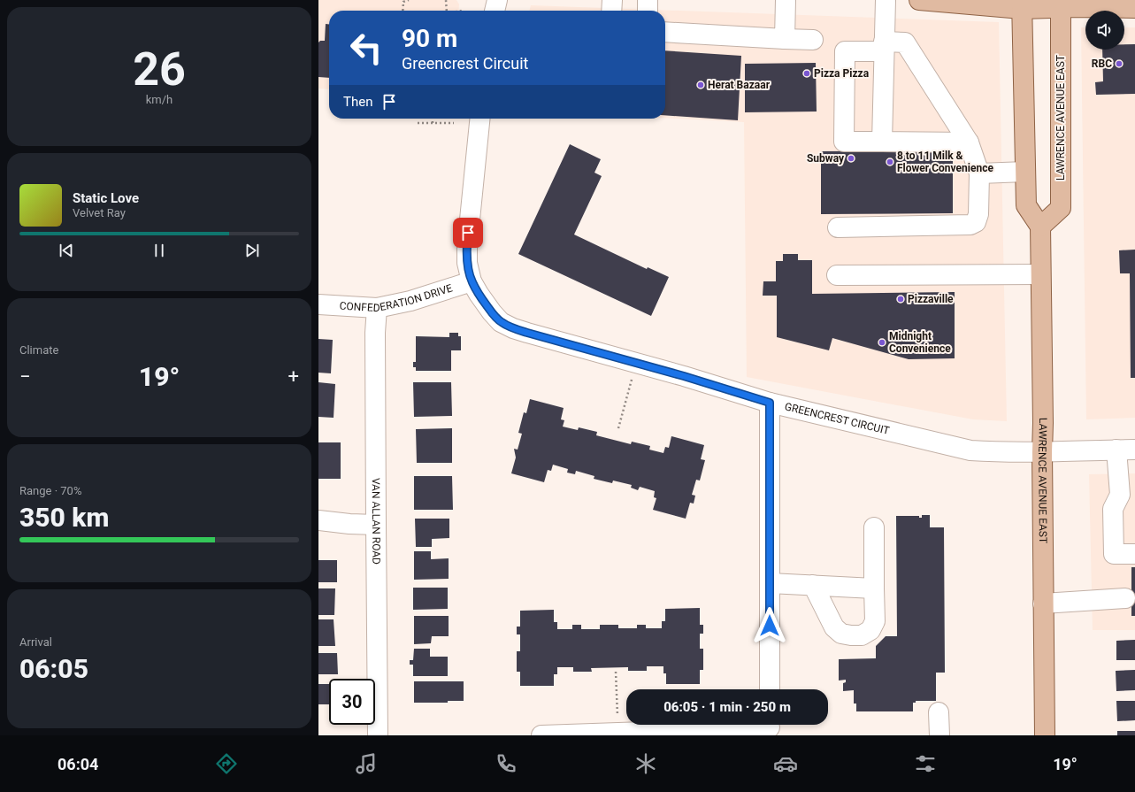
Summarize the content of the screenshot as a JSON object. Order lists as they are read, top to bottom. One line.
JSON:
{"streets":{"main road":["LAWRENCE AVENUE EAST"],"street":["CONFEDERATION DRIVE","GREENCREST CIRCUIT","VAN ALLAN ROAD"]},"crossings":[["LAWRENCE AVENUE EAST","GREENCREST CIRCUIT"],["CONFEDERATION DRIVE","GREENCREST CIRCUIT"],["CONFEDERATION DRIVE","VAN ALLAN ROAD"]],"places":["RBC","Pizza Pizza","Herat Bazaar","Subway","8 to 11 Milk & Flower Convenience","Pizzaville","Midnight Convenience"],"page":{"tile":[["26","km/h"],"Climate",["Range · 70%","350 km"],["Arrival","06:05"]],"turn":["90 m","Greencrest Circuit"],"then":"Then","song":["Static Love","Velvet Ray"],"heat":["−","19°","+"],"limit":"30","trip":"06:05 · 1 min · 250 m","tabs":["06:04","19°"]}}
